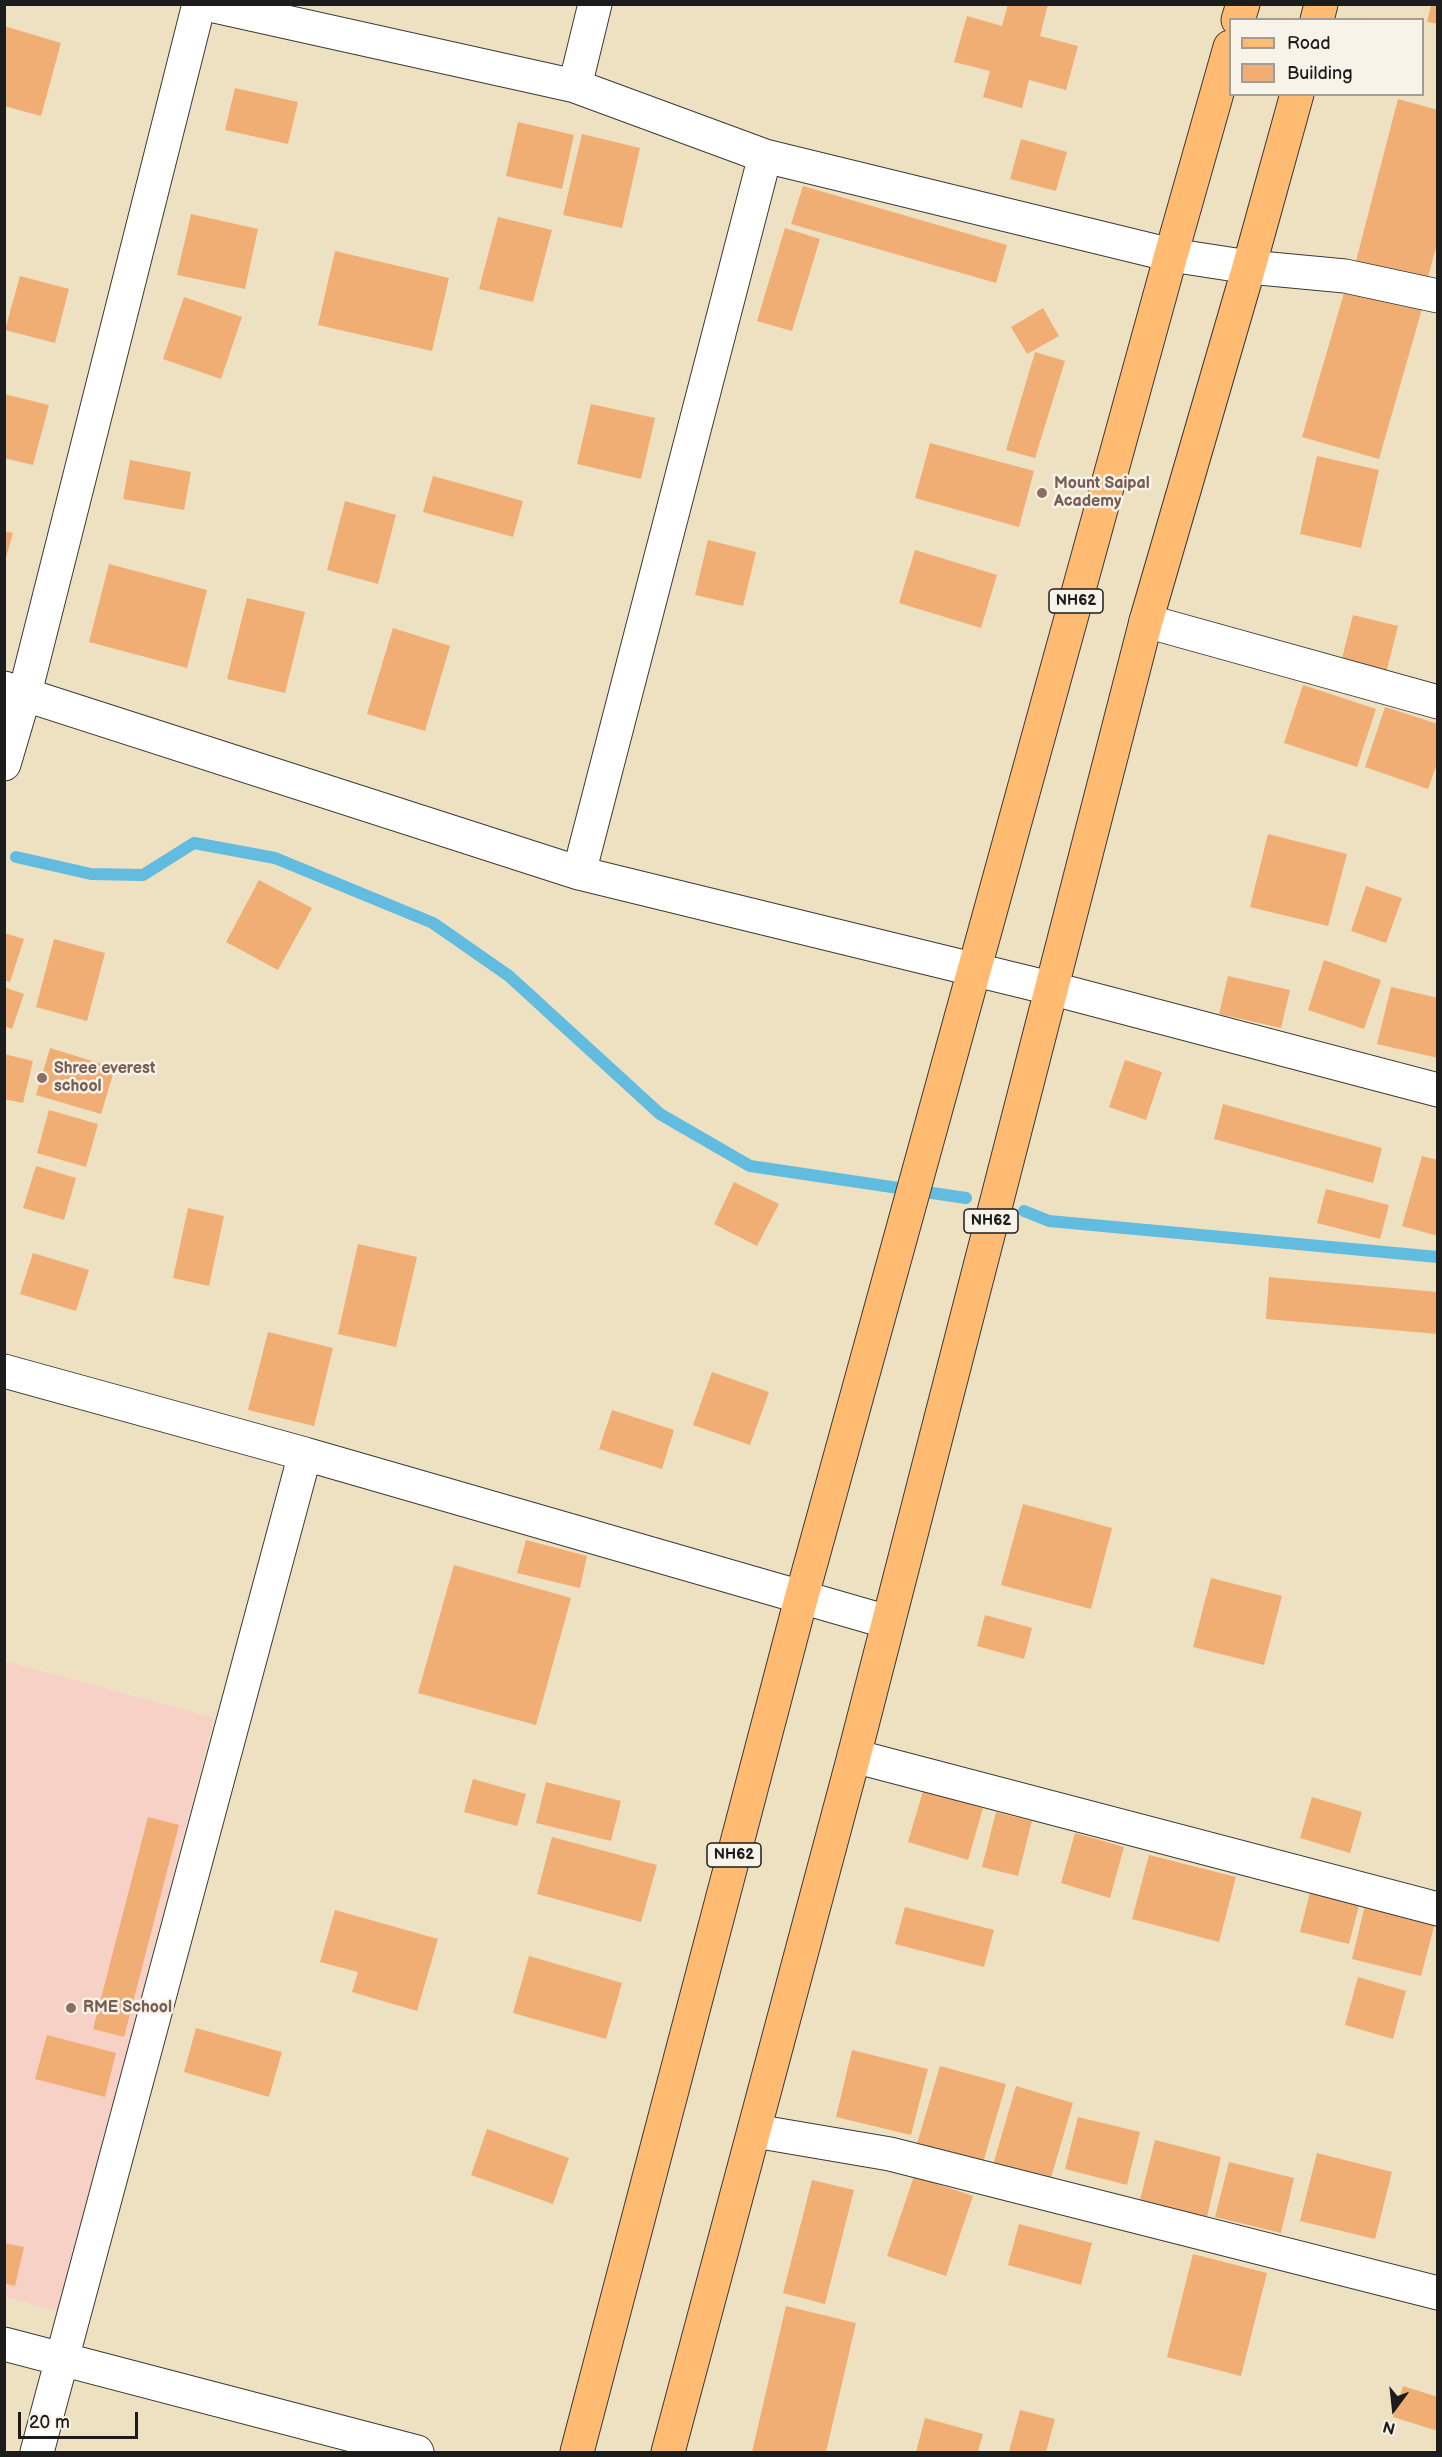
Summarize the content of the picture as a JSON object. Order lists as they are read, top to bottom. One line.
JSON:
{"streets":{"main road":["NH62"]},"places":["Mount Saipal Academy","Shree everest school","RME School"],"legend":["Road","Building"],"scale_bar":"20 m","north":"bottom"}
